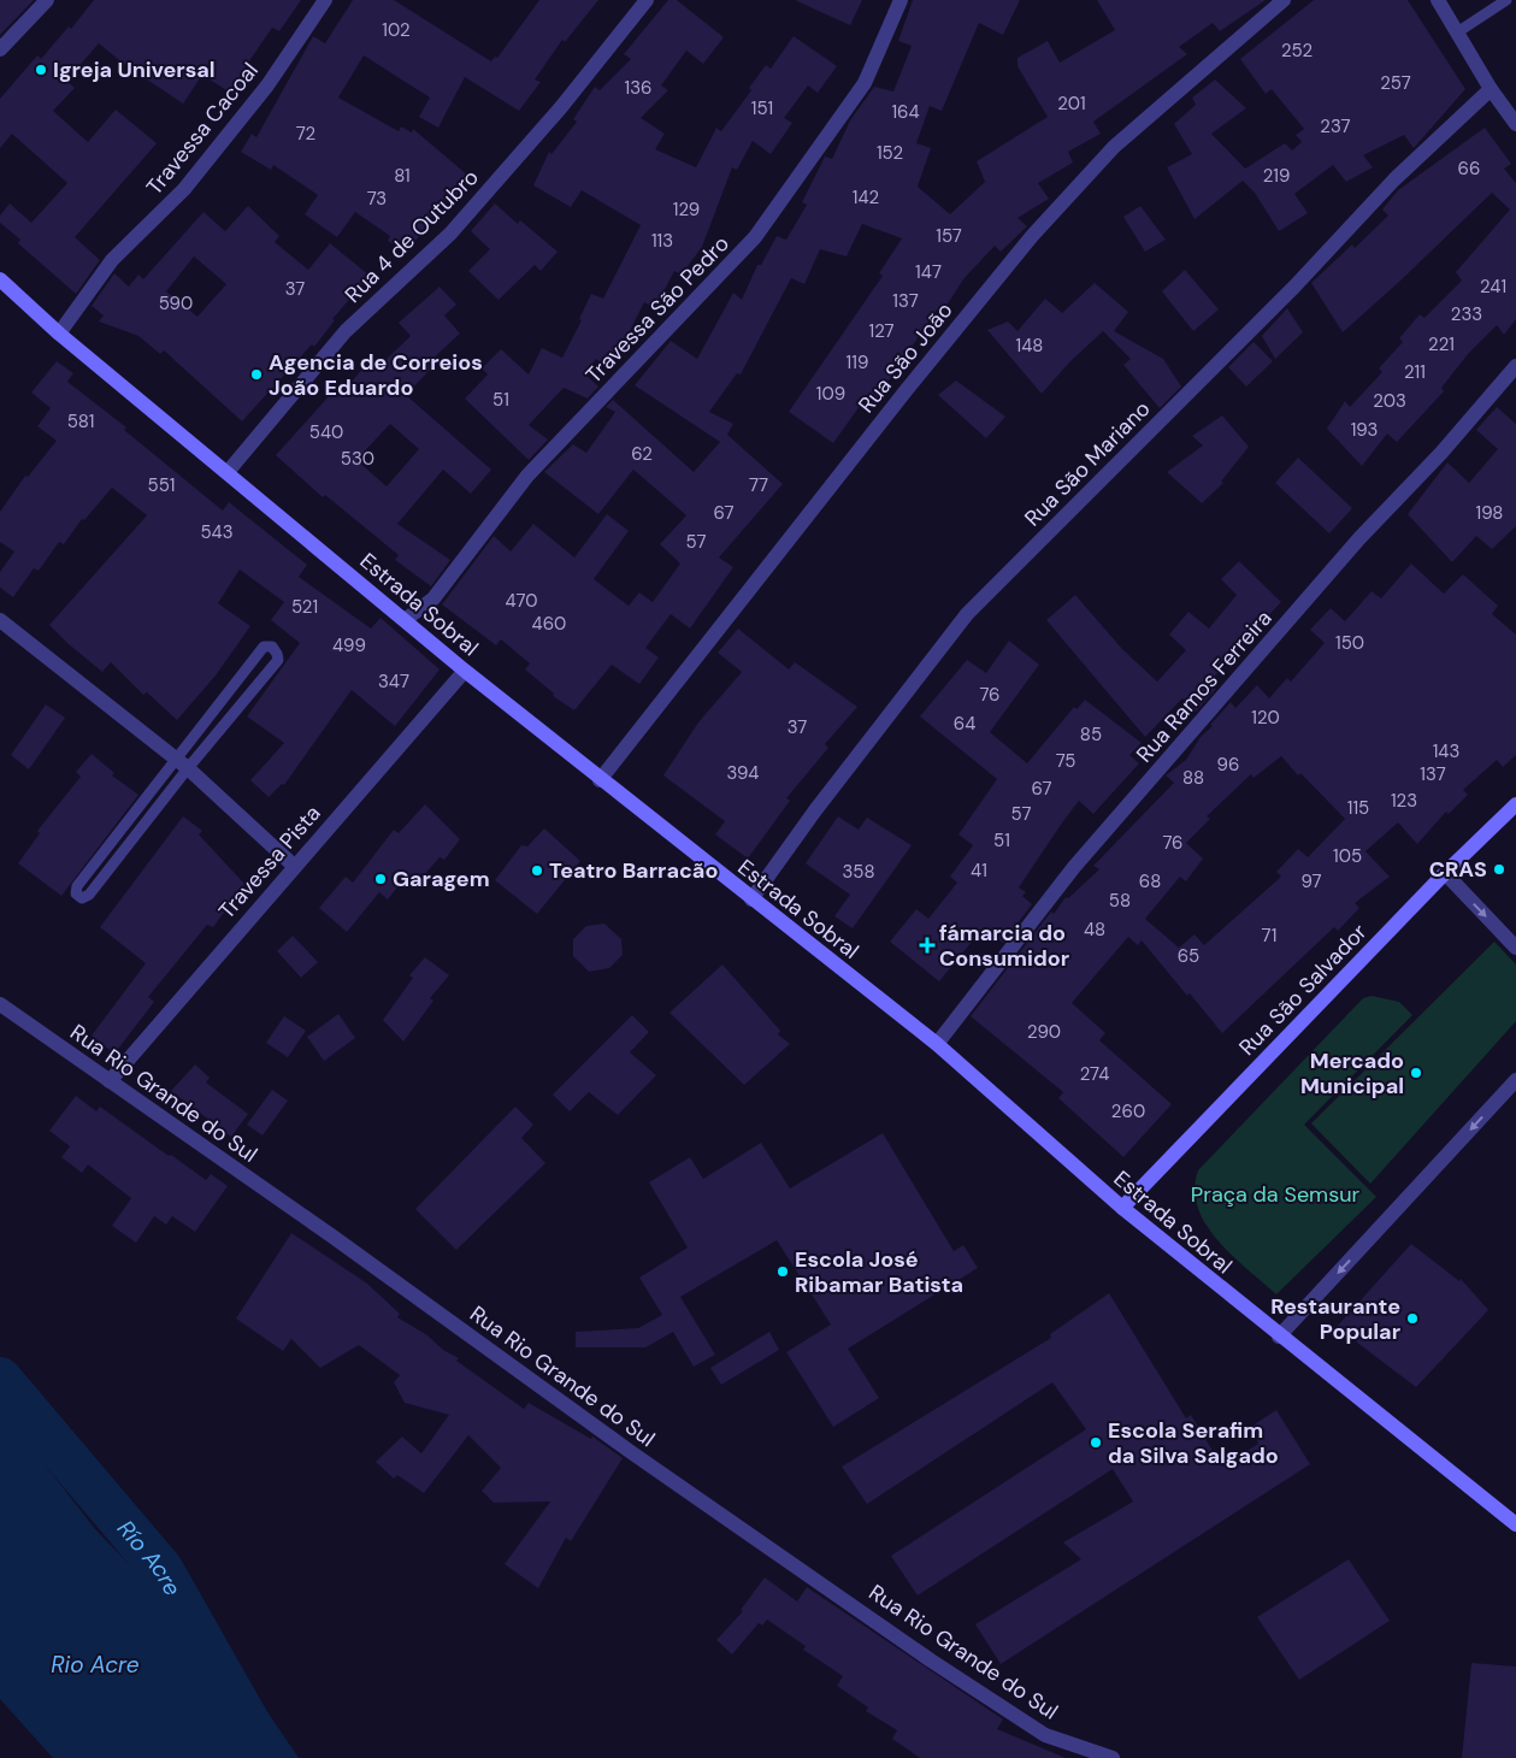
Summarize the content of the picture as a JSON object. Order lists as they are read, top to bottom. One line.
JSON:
{"streets":{"street":["Travessa Cacoal","Rua 4 de Outubro","Travessa São Pedro","Rua São João","Rua São Mariano","Estrada Sobral","Rua Ramos Ferreira","Travessa Pista","Rua São Salvador","Rua Rio Grande do Sul"]},"crossings":[["Travessa Cacoal","Estrada Sobral"],["Rua 4 de Outubro","Estrada Sobral"],["Travessa São Pedro","Estrada Sobral"],["Rua São João","Estrada Sobral"],["Rua São Mariano","Estrada Sobral"],["Estrada Sobral","Rua Ramos Ferreira"],["Estrada Sobral","Travessa Pista"],["Estrada Sobral","Rua São Salvador"],["Travessa Pista","Rua Rio Grande do Sul"]],"water":["Río Acre","Rio Acre"],"parks":["Praça da Semsur"],"places":{"other":["Igreja Universal","Agencia de Correios João Eduardo","CRAS","Teatro Barracão","Garagem","Mercado Municipal","Escola José Ribamar Batista","Restaurante Popular","Escola Serafim da Silva Salgado"],"health":["fámarcia do Consumidor"]},"house_numbers":["102","252","257","136","201","151","164","237","72","152","66","81","219","142","73","129","157","113","147","241","37","137","590","233","127","221","148","119","211","109","51","203","581","193","540","62","530","551","77","67","198","543","57","470","521","460","150","499","347","76","120","64","37","85","143","75","96","394","137","88","67","123","115","57","51","76","105","41","358","68","97","58","48","71","65","290","274","260"]}
